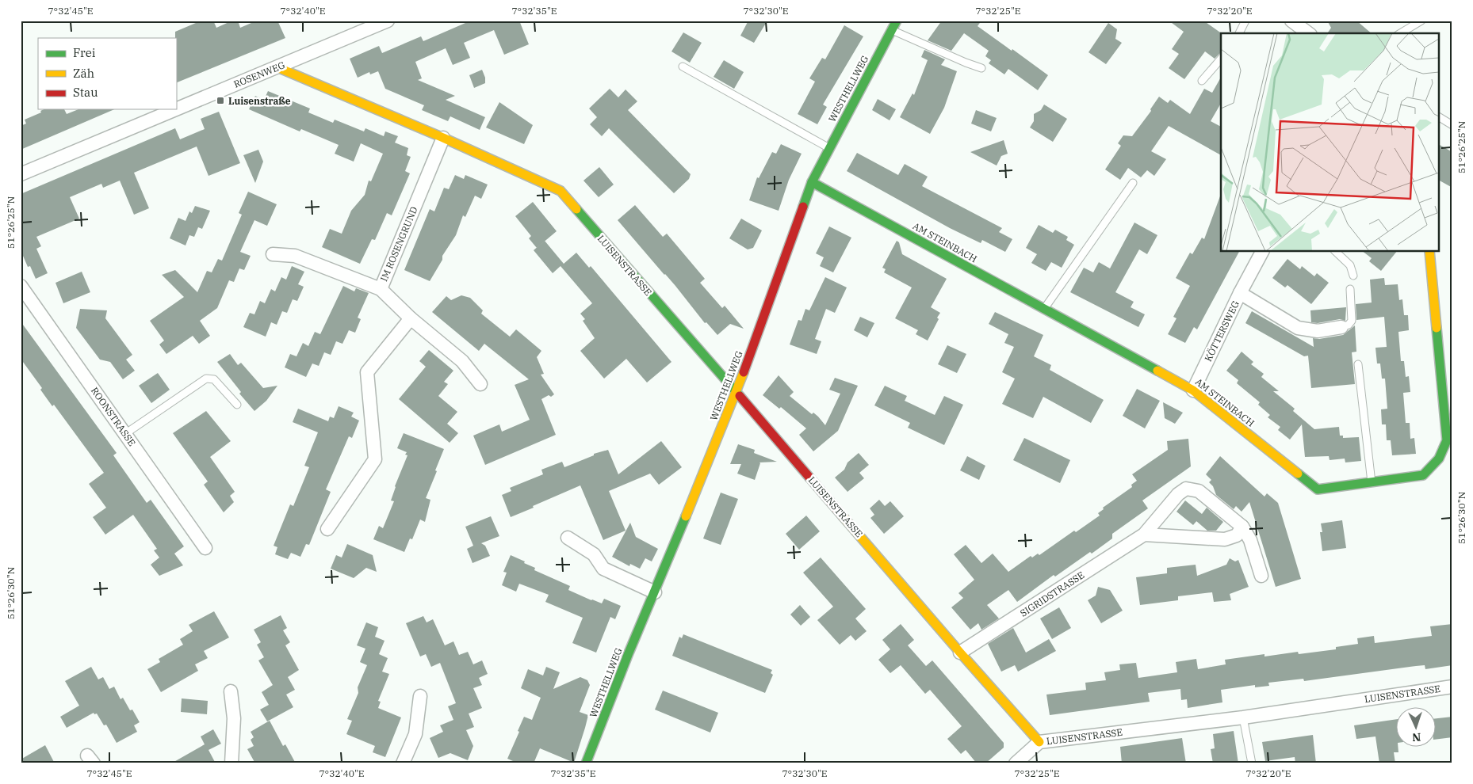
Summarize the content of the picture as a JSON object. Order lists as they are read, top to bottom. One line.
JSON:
{"streets":{"street":["ROSENWEG","WESTHELLWEG","AM STEINBACH","IM ROSENGRUND","LUISENSTRASSE","KÖTTERSWEG","ROONSTRASSE","SIGRIDSTRASSE"]},"crossings":[["ROSENWEG","LUISENSTRASSE"],["WESTHELLWEG","AM STEINBACH"],["WESTHELLWEG","LUISENSTRASSE"],["AM STEINBACH","KÖTTERSWEG"],["IM ROSENGRUND","LUISENSTRASSE"],["LUISENSTRASSE","SIGRIDSTRASSE"]],"places":{"transit":["Luisenstraße"]},"legend":["Frei","Zäh","Stau"],"north":"bottom","coordinates":["7°32'45\"E","7°32'40\"E","7°32'35\"E","7°32'30\"E","7°32'25\"E","7°32'20\"E","51°26'25\"N","51°26'30\"N"]}
